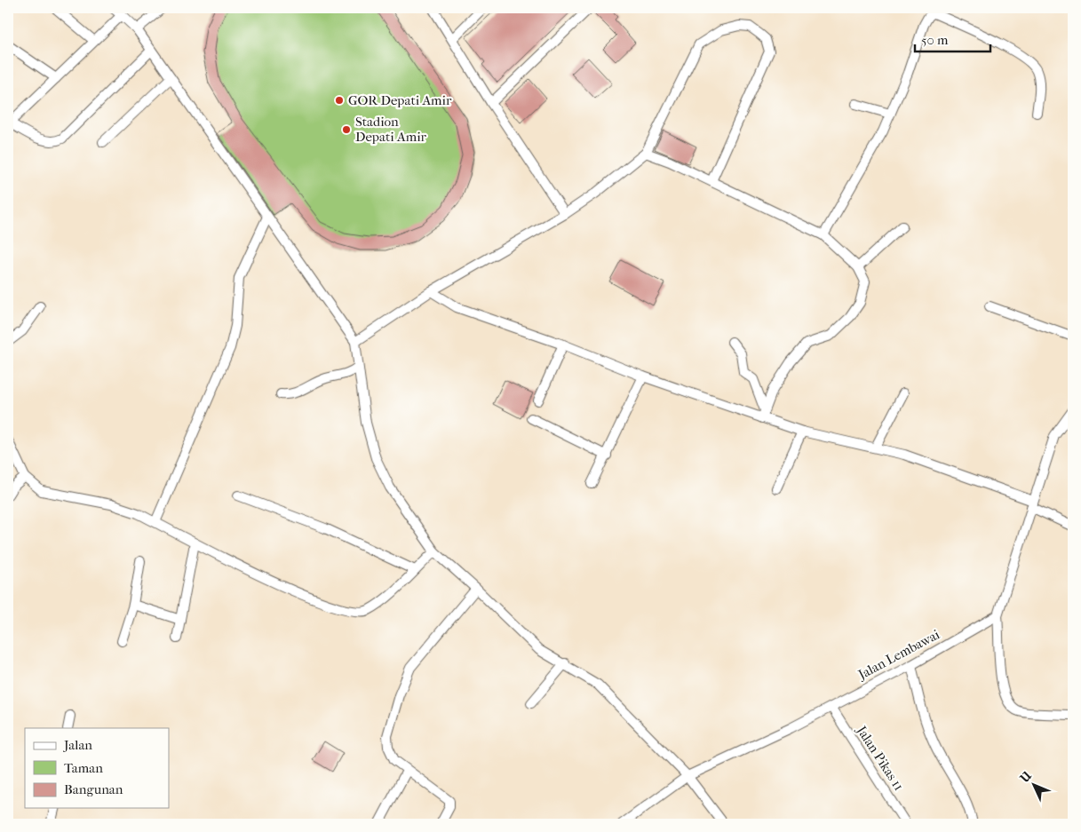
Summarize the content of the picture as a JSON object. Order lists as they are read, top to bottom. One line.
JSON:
{"streets":{"street":["Jalan Lembawai","Jalan Pikas 11"]},"crossings":[["Jalan Lembawai","Jalan Pikas 11"]],"places":["GOR Depati Amir","Stadion Depati Amir"],"legend":["Jalan","Taman","Bangunan"],"scale_bar":"50 m","north":"top left"}
